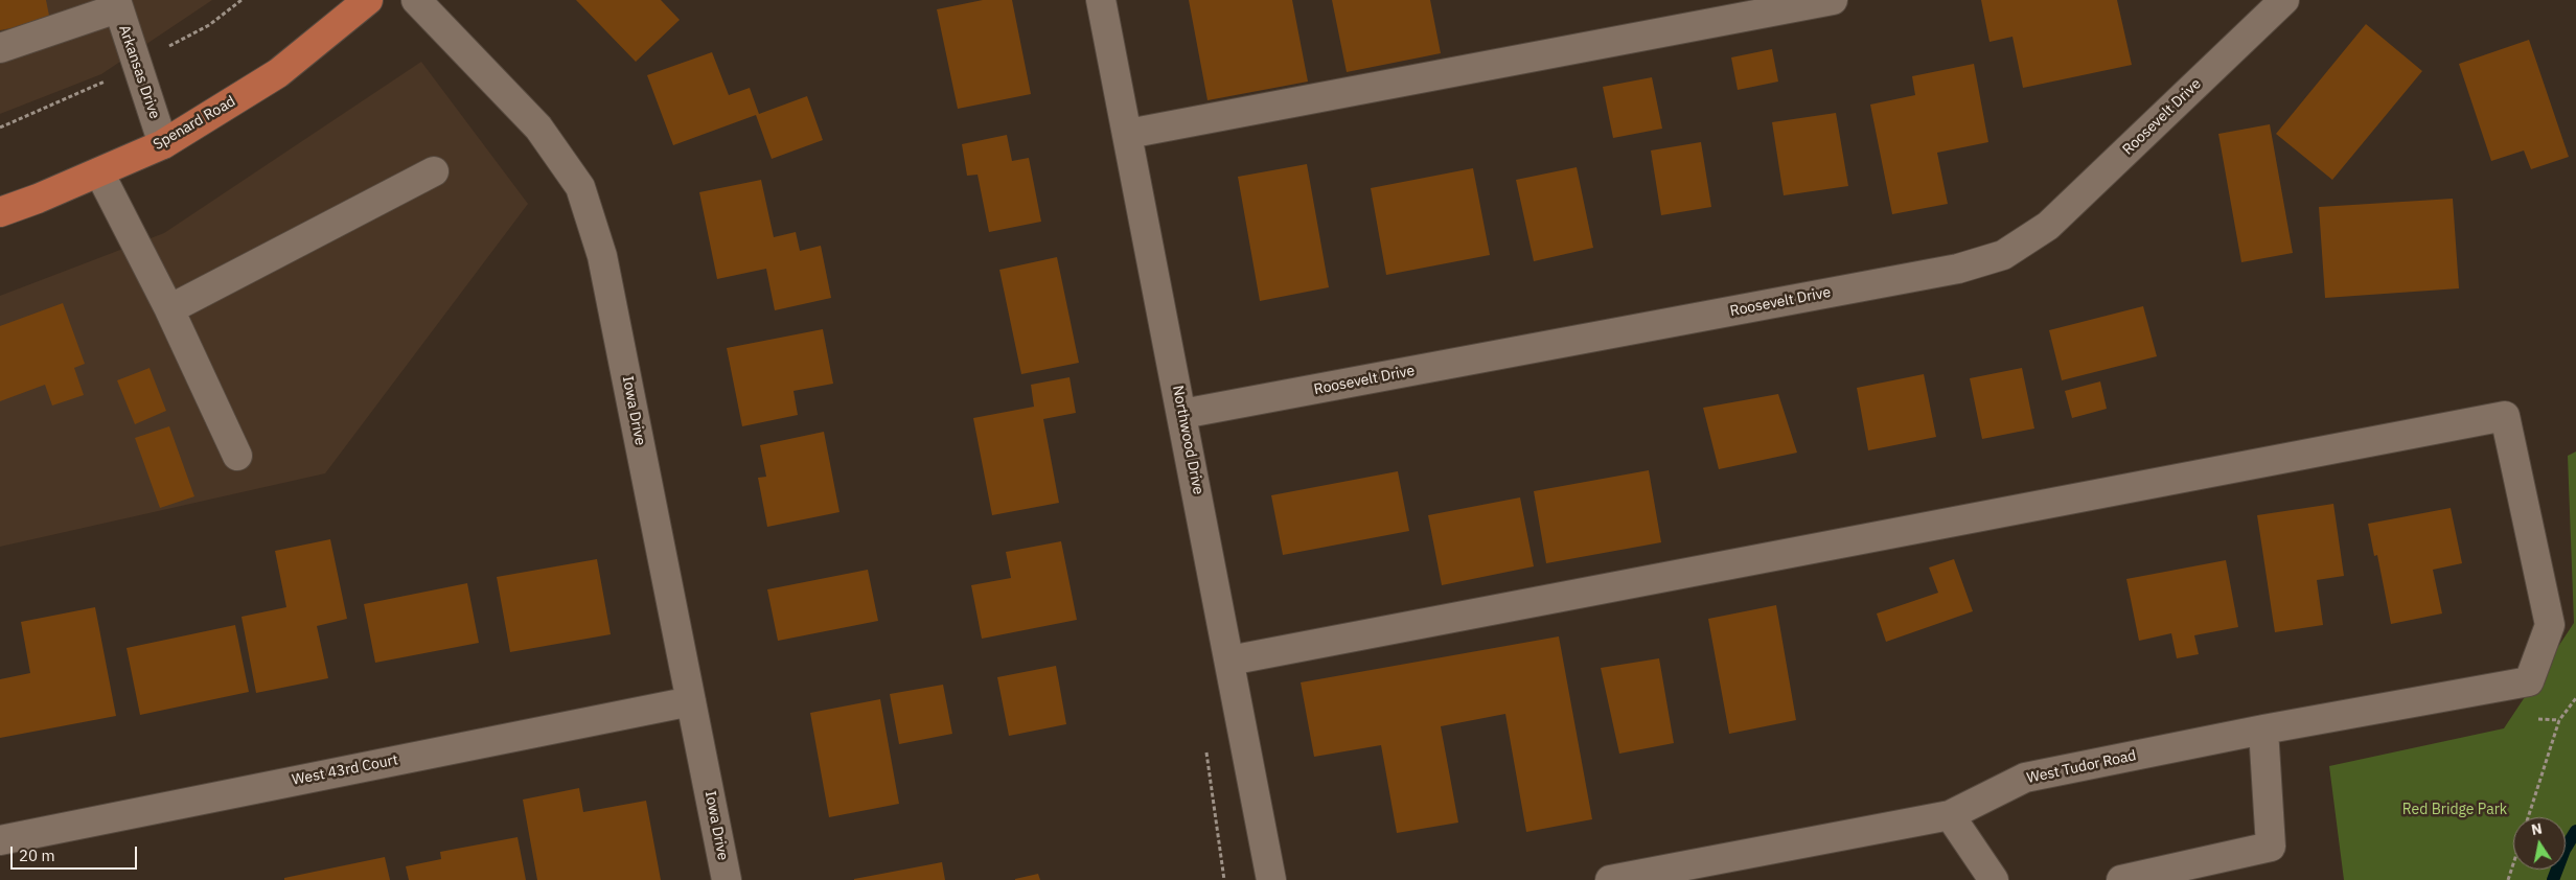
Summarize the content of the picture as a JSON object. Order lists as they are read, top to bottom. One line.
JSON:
{"streets":{"main road":["Spenard Road"],"street":["Arkansas Drive","Roosevelt Drive","Iowa Drive","Northwood Drive","West Tudor Road","West 43rd Court"]},"crossings":[["Arkansas Drive","Spenard Road"],["Roosevelt Drive","Northwood Drive"],["Iowa Drive","West 43rd Court"],["Northwood Drive","West Tudor Road"]],"parks":["Red Bridge Park"],"scale_bar":"20 m","north":"top"}
